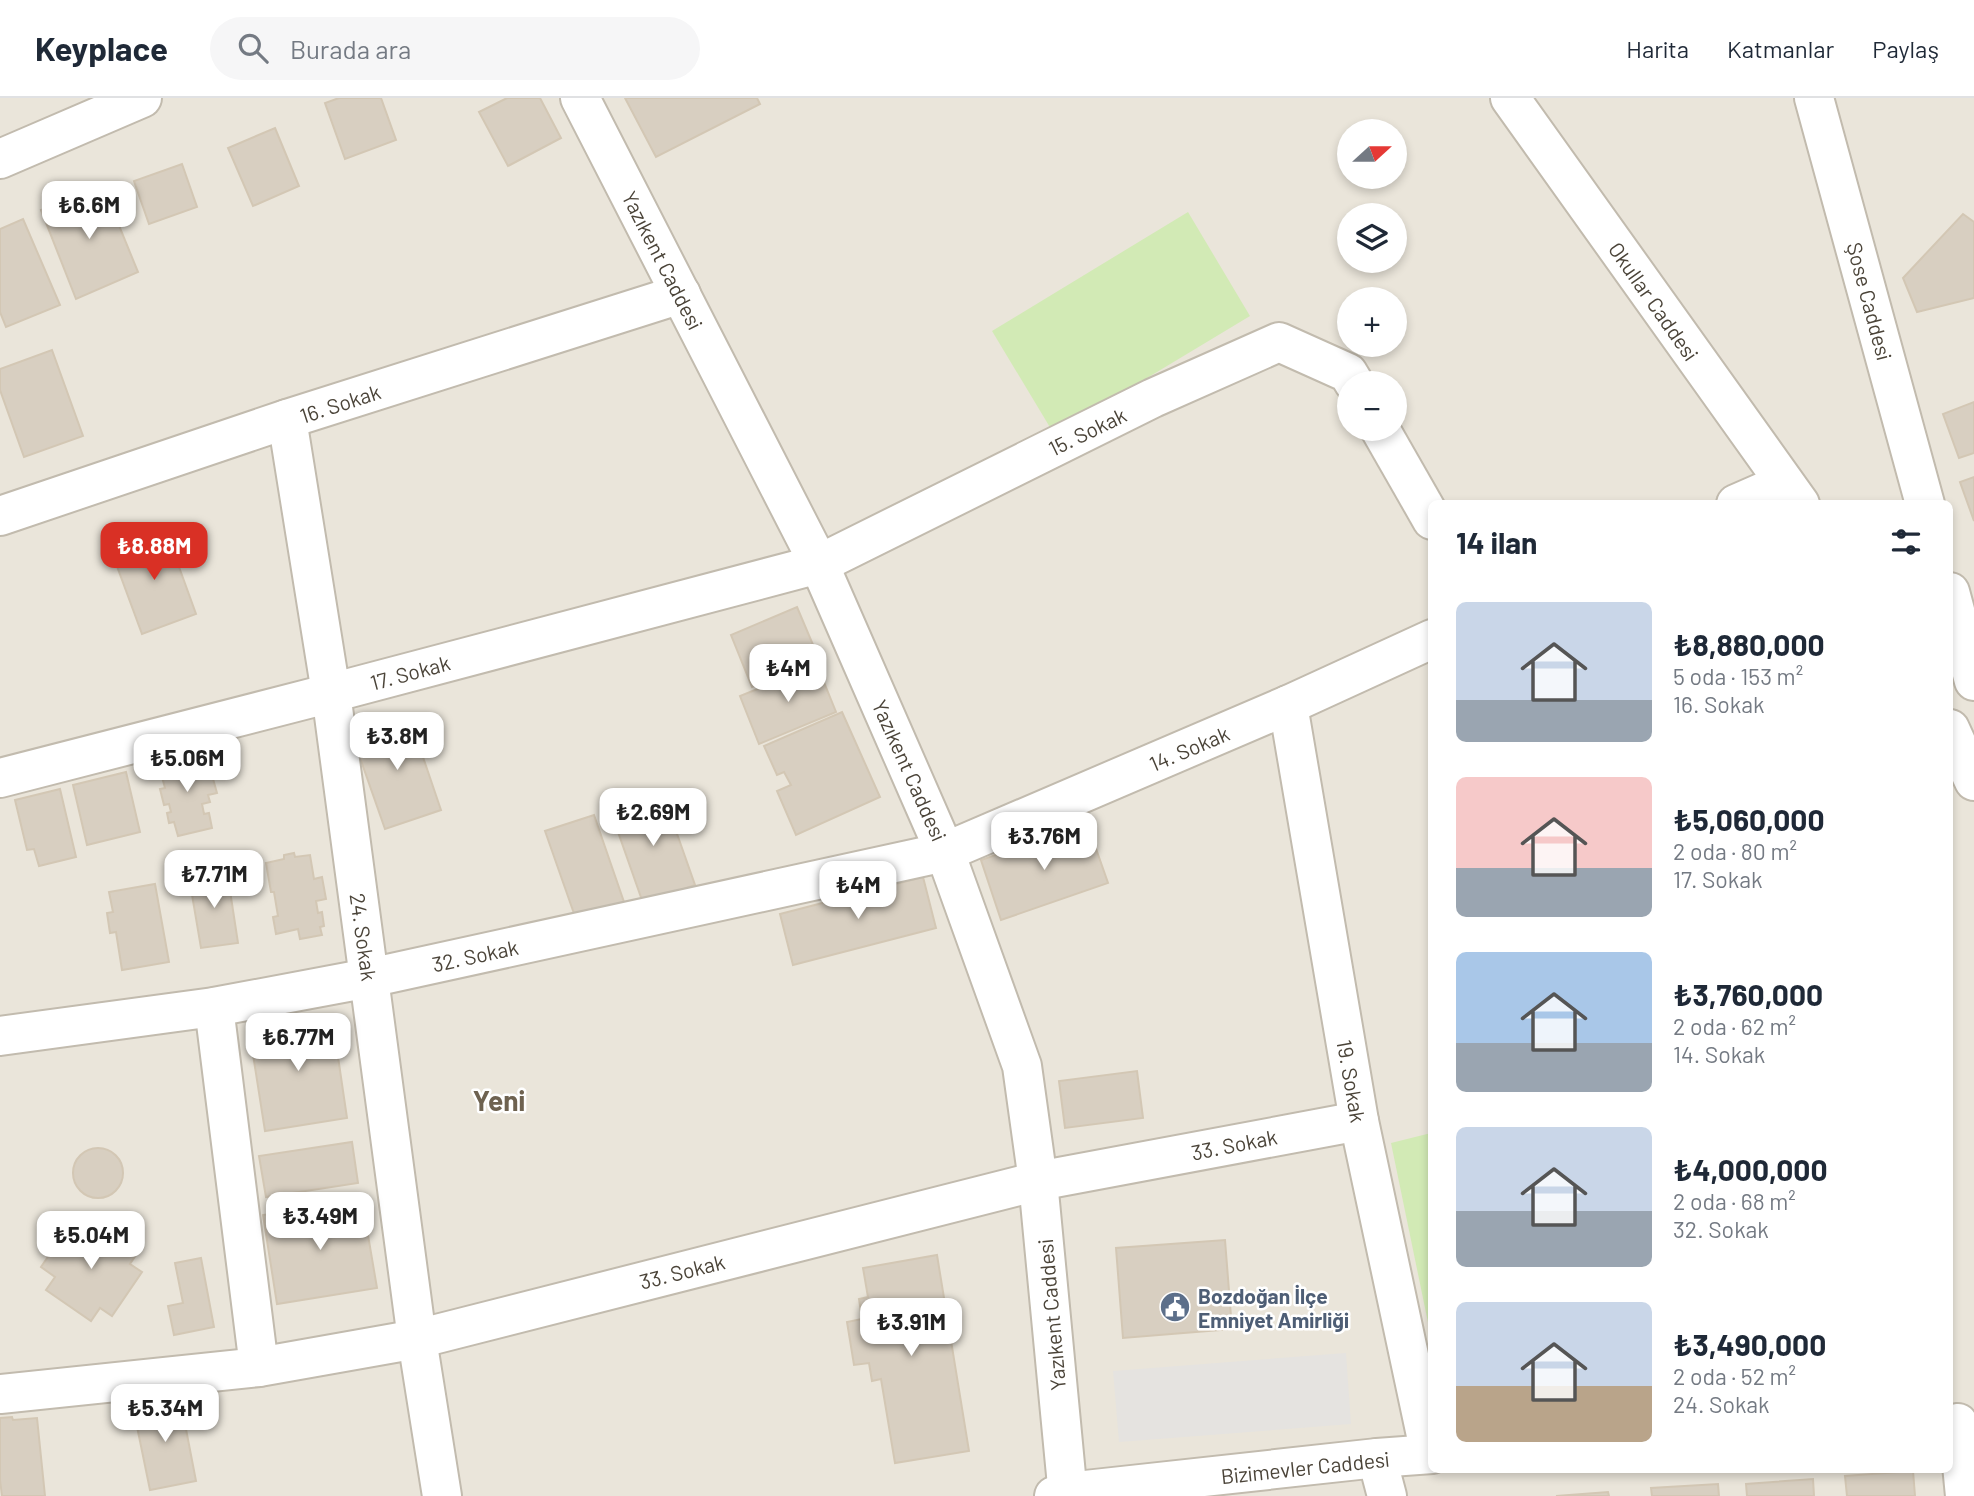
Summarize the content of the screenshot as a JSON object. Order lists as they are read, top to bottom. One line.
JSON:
{"streets":{"street":["Yazıkent Caddesi","Okullar Caddesi","Şose Caddesi","16. Sokak","15. Sokak","17. Sokak","14. Sokak","24. Sokak","32. Sokak","19. Sokak","33. Sokak","Bizimevler Caddesi"]},"crossings":[["Yazıkent Caddesi","16. Sokak"],["Yazıkent Caddesi","15. Sokak"],["Yazıkent Caddesi","17. Sokak"],["Yazıkent Caddesi","14. Sokak"],["Yazıkent Caddesi","32. Sokak"],["Yazıkent Caddesi","33. Sokak"],["Yazıkent Caddesi","Bizimevler Caddesi"],["16. Sokak","24. Sokak"],["15. Sokak","17. Sokak"],["17. Sokak","24. Sokak"],["14. Sokak","32. Sokak"],["14. Sokak","19. Sokak"],["24. Sokak","32. Sokak"],["24. Sokak","33. Sokak"],["19. Sokak","33. Sokak"]],"districts":["Yeni"],"places":{"public building":["Bozdoğan İlçe Emniyet Amirliği"]},"north":"right","page":{"header":"Keyplace","search":"Burada ara","nav":["Harita","Katmanlar","Paylaş"],"map_buttons":["+","−"],"price":["₺6.6M","₺8.88M","₺4M","₺3.8M","₺5.06M","₺2.69M","₺3.76M","₺7.71M","₺4M","₺6.77M","₺3.49M","₺5.04M","₺3.91M","₺5.34M"],"heading":"14 ilan","list":[{"name":"₺8,880,000","note":"5 oda · 153 m² · 16. Sokak"},{"name":"₺5,060,000","note":"2 oda · 80 m² · 17. Sokak"},{"name":"₺3,760,000","note":"2 oda · 62 m² · 14. Sokak"},{"name":"₺4,000,000","note":"2 oda · 68 m² · 32. Sokak"},{"name":"₺3,490,000","note":"2 oda · 52 m² · 24. Sokak"}]}}
